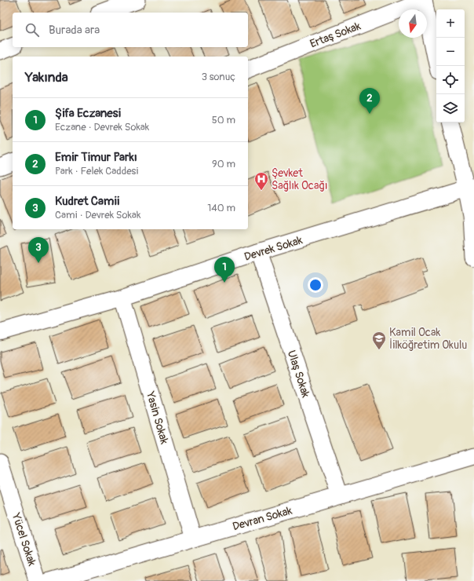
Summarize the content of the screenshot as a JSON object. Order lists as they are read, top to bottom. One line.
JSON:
{"streets":{"street":["Ertaş Sokak","Devrek Sokak","Ulaş Sokak","Yasin Sokak","Devran Sokak","Yücel Sokak"]},"crossings":[["Devrek Sokak","Ulaş Sokak"],["Devrek Sokak","Yasin Sokak"],["Ulaş Sokak","Devran Sokak"],["Yasin Sokak","Devran Sokak"]],"places":{"hospital":["Şevket Sağlık Ocağı"],"school or university":["Kamil Ocak İilköğretim Okulu"]},"north":"bottom","page":{"map_buttons":["+","−"],"search":"Burada ara","heading":["Yakında","3 sonuç"],"pins":["2","3","1"],"list":[{"mark":"1","name":"Şifa Eczanesi","note":"Eczane · Devrek Sokak","value":"50 m"},{"mark":"2","name":"Emir Timur Parkı","note":"Park · Felek Caddesi","value":"90 m"},{"mark":"3","name":"Kudret Camii","note":"Cami · Devrek Sokak","value":"140 m"}]}}
